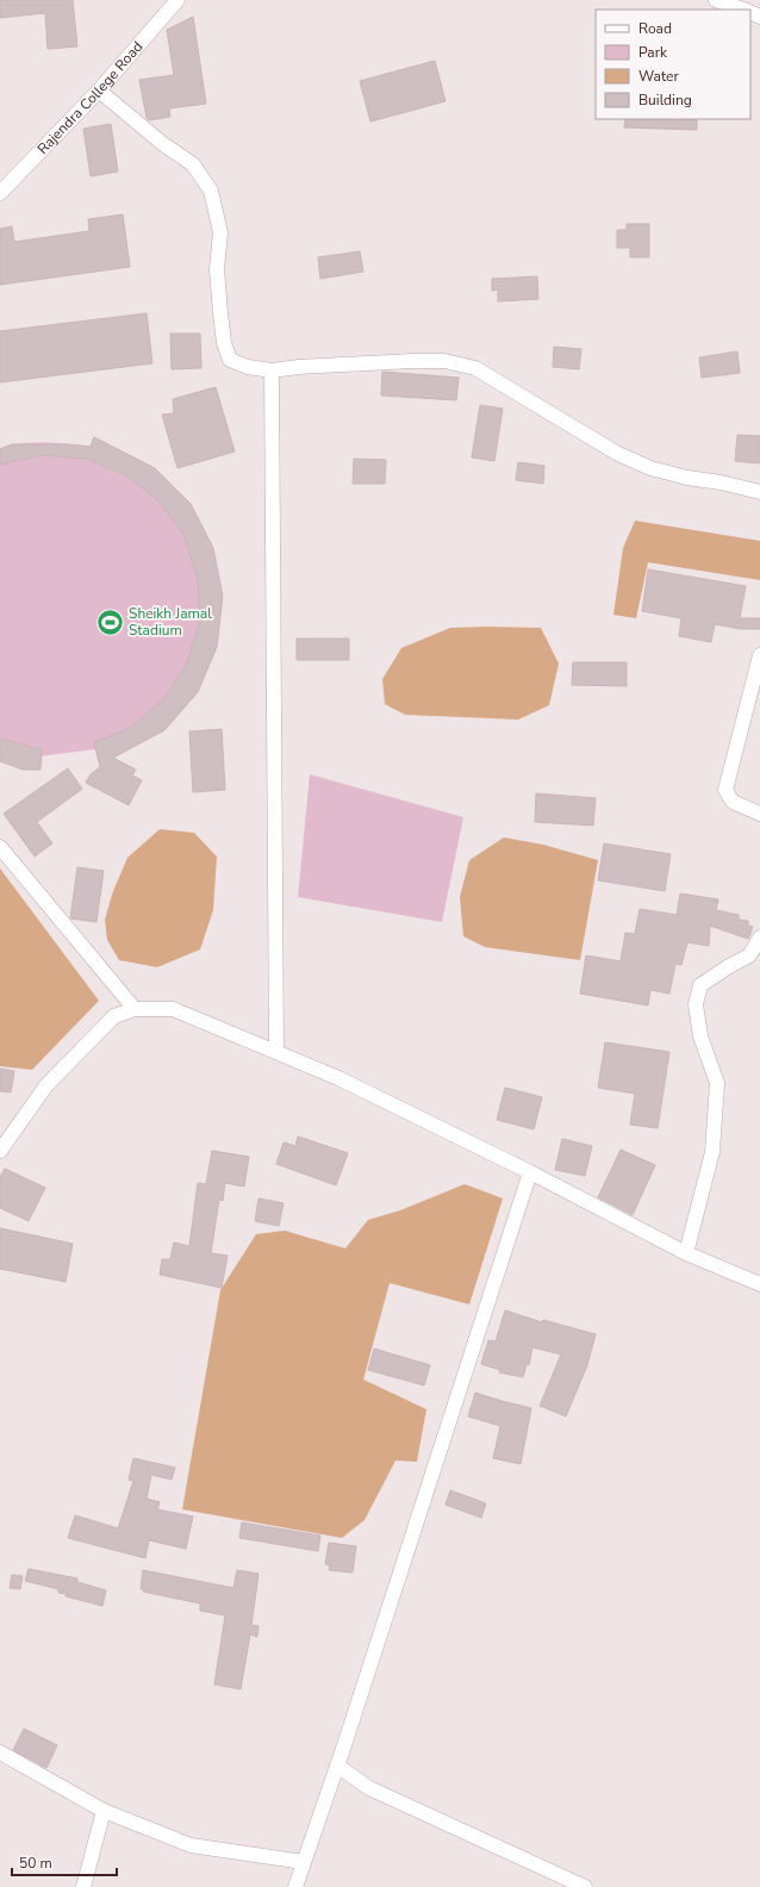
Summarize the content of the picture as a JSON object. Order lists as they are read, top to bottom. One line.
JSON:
{"streets":{"street":["Rajendra College Road"]},"places":{"sports":["Sheikh Jamal Stadium"]},"legend":["Road","Park","Water","Building"],"scale_bar":"50 m"}
